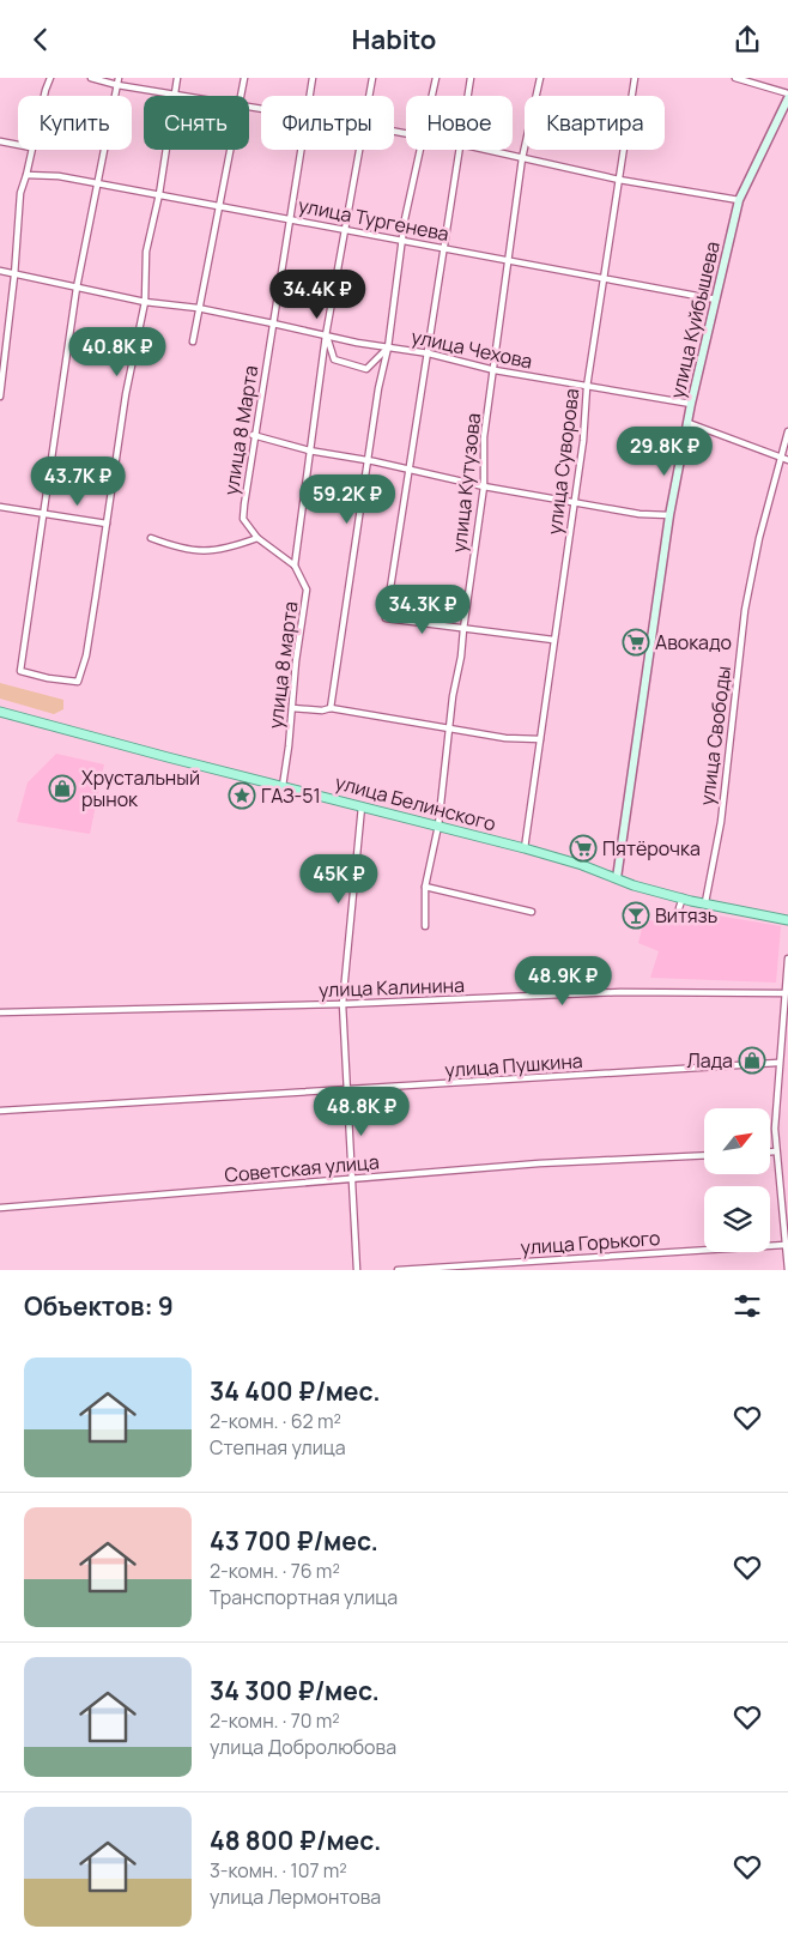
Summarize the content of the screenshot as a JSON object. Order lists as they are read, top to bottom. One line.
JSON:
{"streets":{"main road":["улица Куйбышева","улица Белинского"],"street":["улица Тургенева","улица Чехова","улица 8 Марта","улица Суворова","улица Кутузова","улица 8 марта","улица Свободы","улица Калинина","улица Пушкина","Советская улица","улица Горького"]},"crossings":[["улица Тургенева","улица Куйбышева"],["улица Тургенева","улица Суворова"],["улица Тургенева","улица Кутузова"],["улица Куйбышева","улица Чехова"],["улица Куйбышева","улица Белинского"],["улица Чехова","улица 8 Марта"],["улица Чехова","улица Суворова"],["улица Чехова","улица Кутузова"],["улица Суворова","улица Белинского"],["улица Кутузова","улица Белинского"],["улица 8 марта","улица Белинского"],["улица Свободы","улица Белинского"]],"places":{"supermarket":["Авокадо","Пятёрочка"],"shop":["Хрустальный рынок","Лада"],"place":["ГАЗ-51"],"bar":["Витязь"]},"north":"top right","page":{"header":"Habito","chip":["Купить","Снять","Фильтры","Новое","Квартира"],"price":["34.4K ₽","40.8K ₽","29.8K ₽","43.7K ₽","59.2K ₽","34.3K ₽","45K ₽","48.9K ₽","48.8K ₽"],"heading":"Объектов: 9","list":[{"name":"34 400 ₽/мес.","note":"2-комн. · 62 m² · Степная улица"},{"name":"43 700 ₽/мес.","note":"2-комн. · 76 m² · Транспортная улица"},{"name":"34 300 ₽/мес.","note":"2-комн. · 70 m² · улица Добролюбова"},{"name":"48 800 ₽/мес.","note":"3-комн. · 107 m² · улица Лермонтова"}]}}
